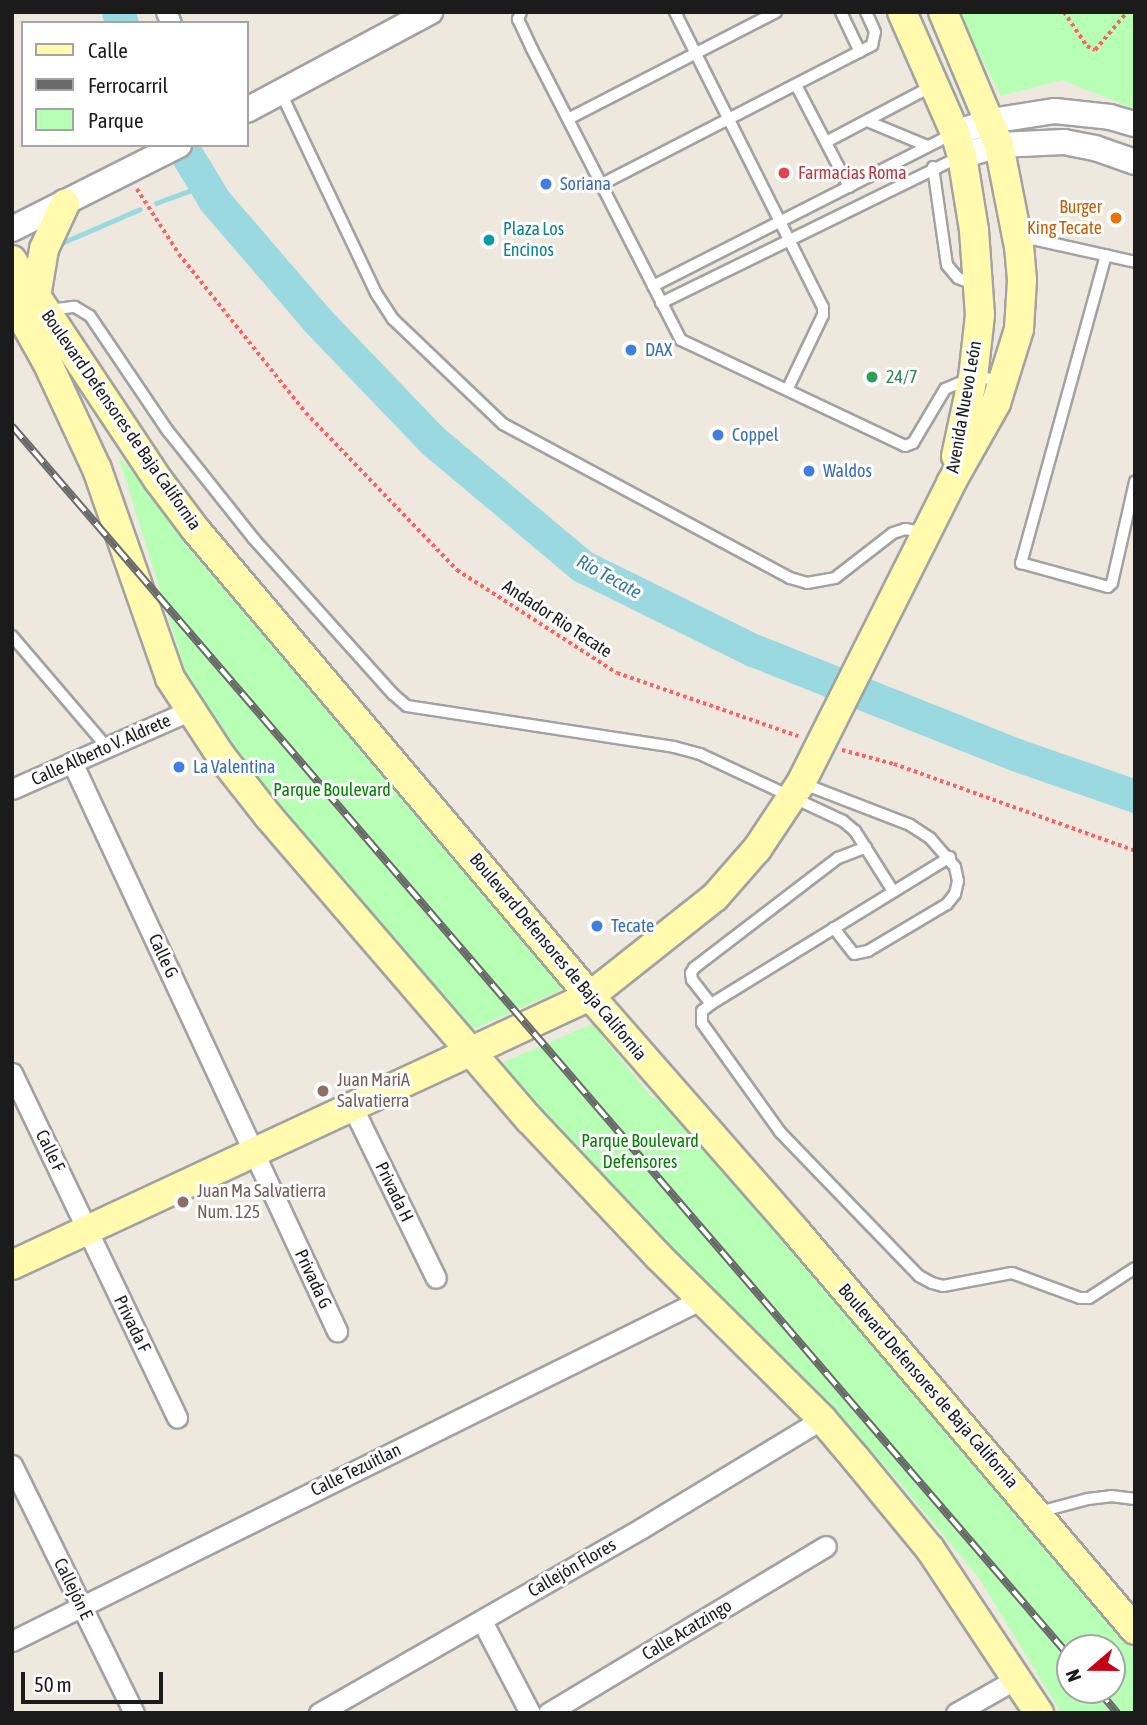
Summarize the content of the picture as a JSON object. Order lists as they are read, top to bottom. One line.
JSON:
{"streets":{"main road":["Avenida Nuevo León","Boulevard Defensores de Baja California"],"street":["Calle Alberto V. Aldrete","Calle G","Calle F","Privada H","Privada G","Privada F","Calle Tezuitlan","Callejón Flores","Callejón E","Calle Acatzingo"],"path":["Andador Rio Tecate"]},"crossings":[["Boulevard Defensores de Baja California","Calle Alberto V. Aldrete"],["Boulevard Defensores de Baja California","Calle Tezuitlan"],["Boulevard Defensores de Baja California","Callejón Flores"],["Calle Alberto V. Aldrete","Calle G"],["Calle G","Privada G"],["Calle F","Privada F"],["Calle Tezuitlan","Callejón E"]],"water":["Río Tecate"],"parks":["Parque Boulevard","Parque Boulevard Defensores"],"places":["Farmacias Roma","Soriana","Burger King Tecate","Plaza Los Encinos","DAX","24/7","Coppel","Waldos","La Valentina","Tecate","Juan MariA Salvatierra","Juan Ma Salvatierra Num. 125"],"legend":["Calle","Ferrocarril","Parque"],"scale_bar":"50 m","north":"left"}
